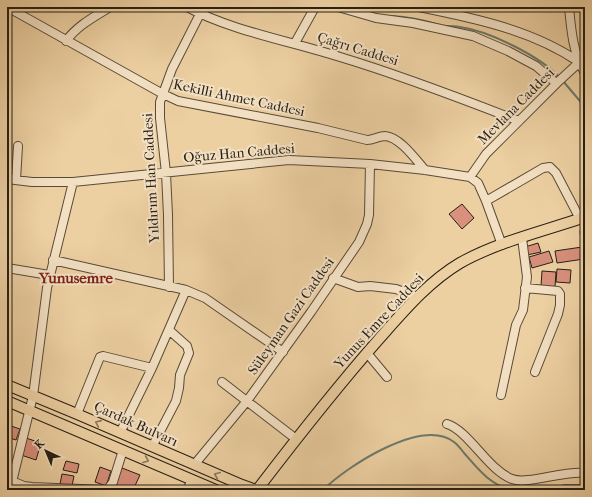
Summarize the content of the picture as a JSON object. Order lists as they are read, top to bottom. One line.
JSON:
{"streets":{"main road":["Yunus Emre Caddesi","Çardak Bulvarı"],"street":["Çağrı Caddesi","Kekilli Ahmet Caddesi","Mevlana Caddesi","Oğuz Han Caddesi","Yıldırım Han Caddesi","Süleyman Gazi Caddesi"]},"crossings":[["Çağrı Caddesi","Mevlana Caddesi"],["Çağrı Caddesi","Yıldırım Han Caddesi"],["Kekilli Ahmet Caddesi","Oğuz Han Caddesi"],["Kekilli Ahmet Caddesi","Yıldırım Han Caddesi"],["Mevlana Caddesi","Oğuz Han Caddesi"],["Oğuz Han Caddesi","Yıldırım Han Caddesi"],["Oğuz Han Caddesi","Süleyman Gazi Caddesi"],["Süleyman Gazi Caddesi","Çardak Bulvarı"],["Yunus Emre Caddesi","Çardak Bulvarı"]],"districts":["Yunusemre"],"north":"top left"}
